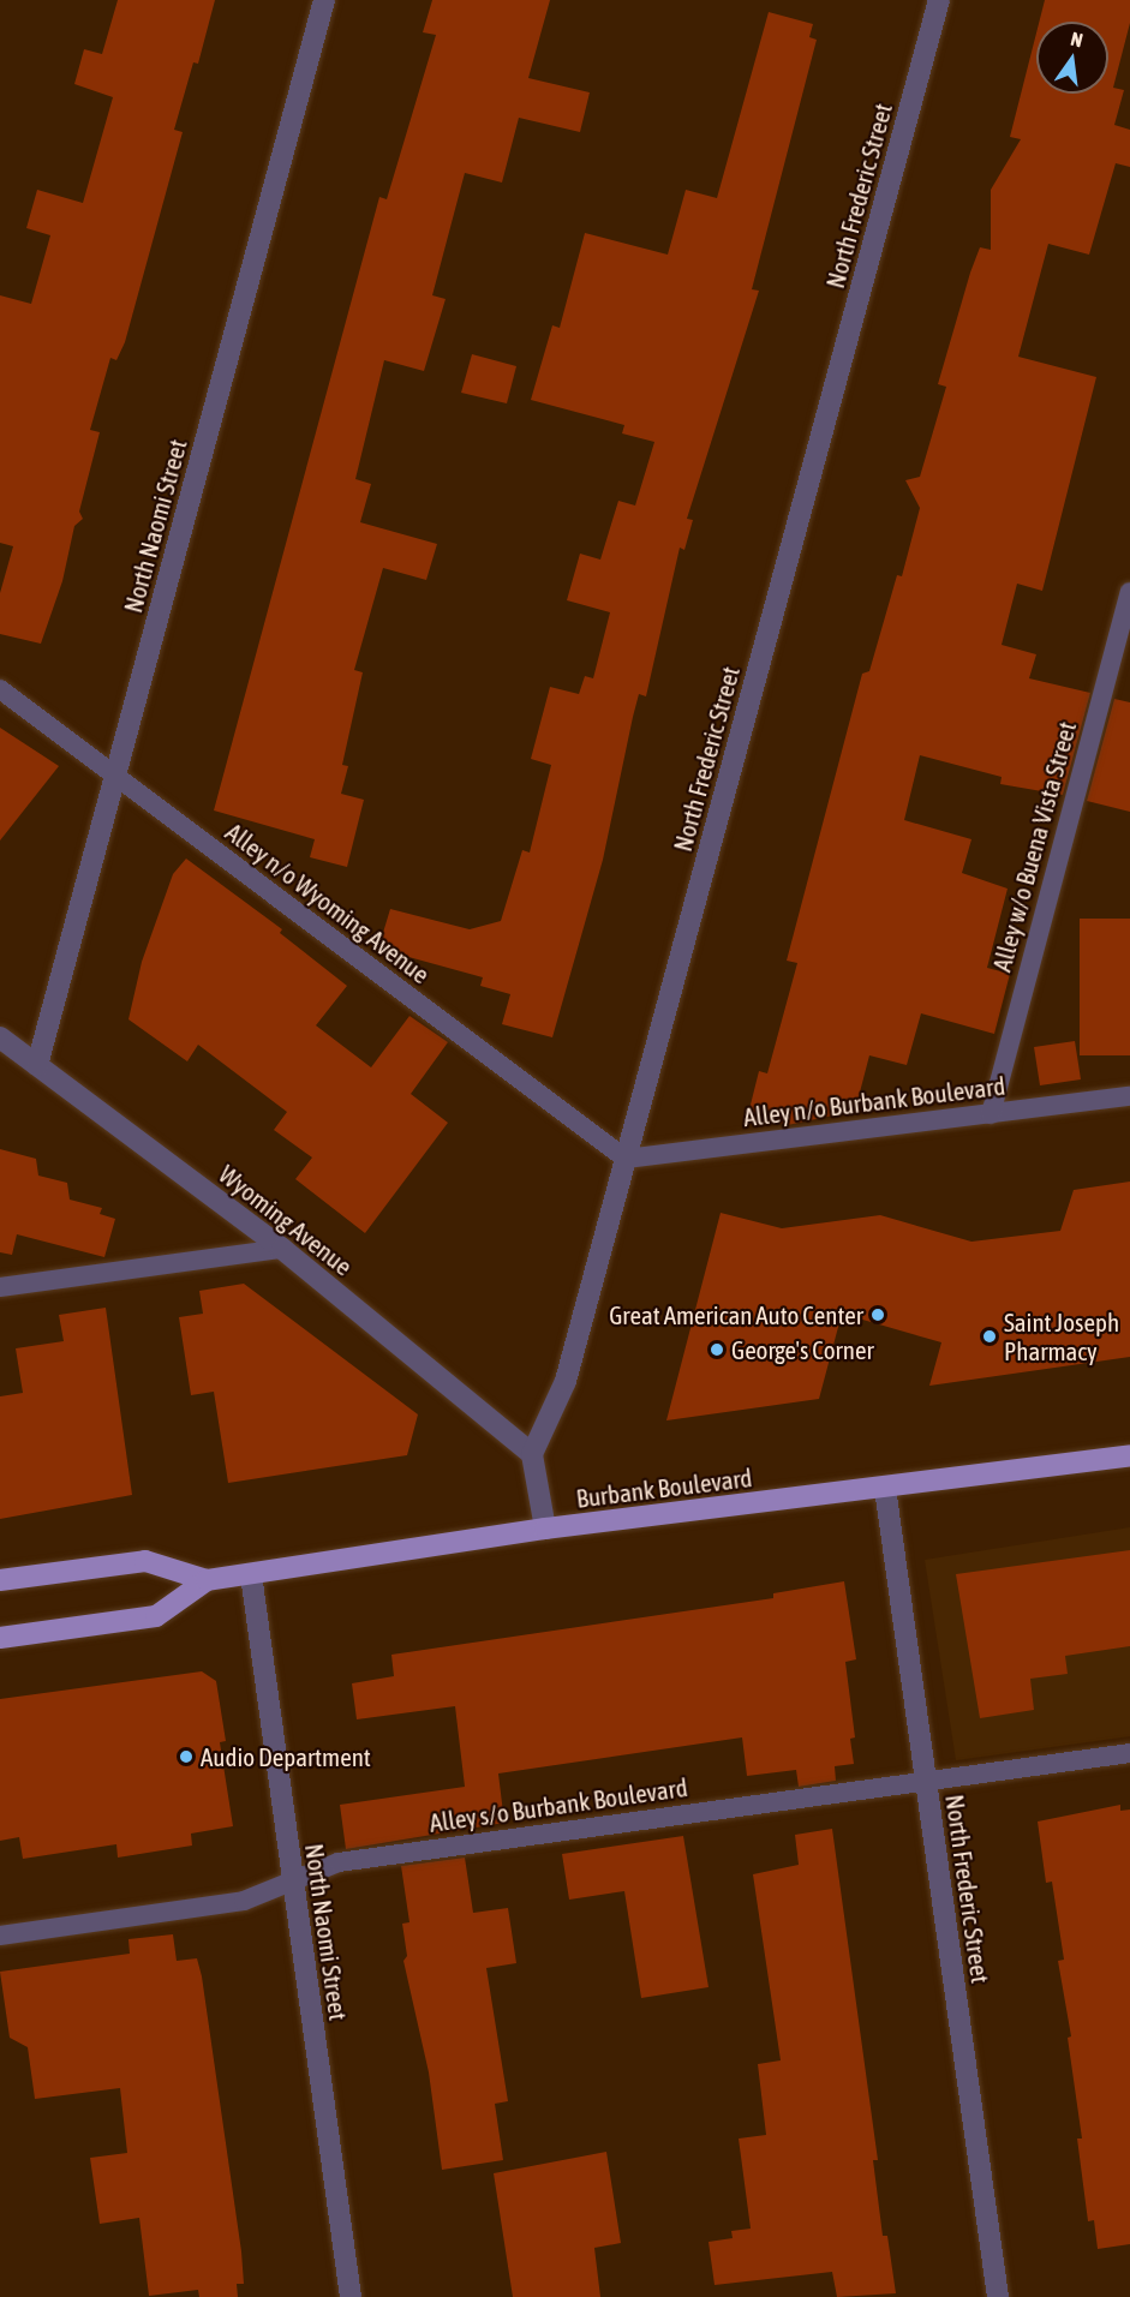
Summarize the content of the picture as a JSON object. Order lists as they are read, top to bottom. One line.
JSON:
{"streets":{"main road":["Burbank Boulevard"],"street":["North Frederic Street","North Naomi Street","Wyoming Avenue"],"lane":["Alley w/o Buena Vista Street","Alley n/o Wyoming Avenue","Alley n/o Burbank Boulevard","Alley s/o Burbank Boulevard"]},"crossings":[["North Frederic Street","Alley n/o Wyoming Avenue"],["North Frederic Street","Alley n/o Burbank Boulevard"],["North Frederic Street","Wyoming Avenue"],["North Frederic Street","Burbank Boulevard"],["North Frederic Street","Alley s/o Burbank Boulevard"],["North Naomi Street","Alley n/o Wyoming Avenue"],["North Naomi Street","Wyoming Avenue"],["North Naomi Street","Burbank Boulevard"],["North Naomi Street","Alley s/o Burbank Boulevard"],["Alley w/o Buena Vista Street","Alley n/o Burbank Boulevard"],["Alley n/o Wyoming Avenue","Alley n/o Burbank Boulevard"]],"places":["Great American Auto Center","Saint Joseph Pharmacy","George's Corner","Audio Department"],"north":"top"}
